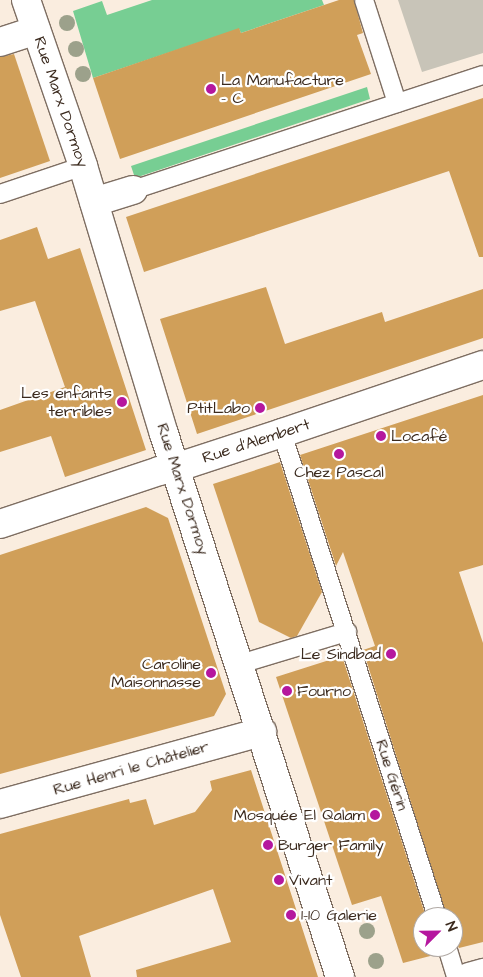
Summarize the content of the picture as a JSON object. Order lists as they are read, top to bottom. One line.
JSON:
{"streets":{"street":["Rue Marx Dormoy","Rue d'Alembert","Rue Henri le Châtelier"],"lane":["Rue Gérin"]},"crossings":[["Rue Marx Dormoy","Rue d'Alembert"],["Rue Marx Dormoy","Rue Henri le Châtelier"],["Rue d'Alembert","Rue Gérin"]],"places":["La Manufacture - C","Les enfants terribles","PtitLabo","Locafé","Chez Pascal","Le Sindbad","Caroline Maisonnasse","Fourno","Mosquée El Qalam","Burger Family","Vivant","1-10 Galerie"],"north":"top right"}
